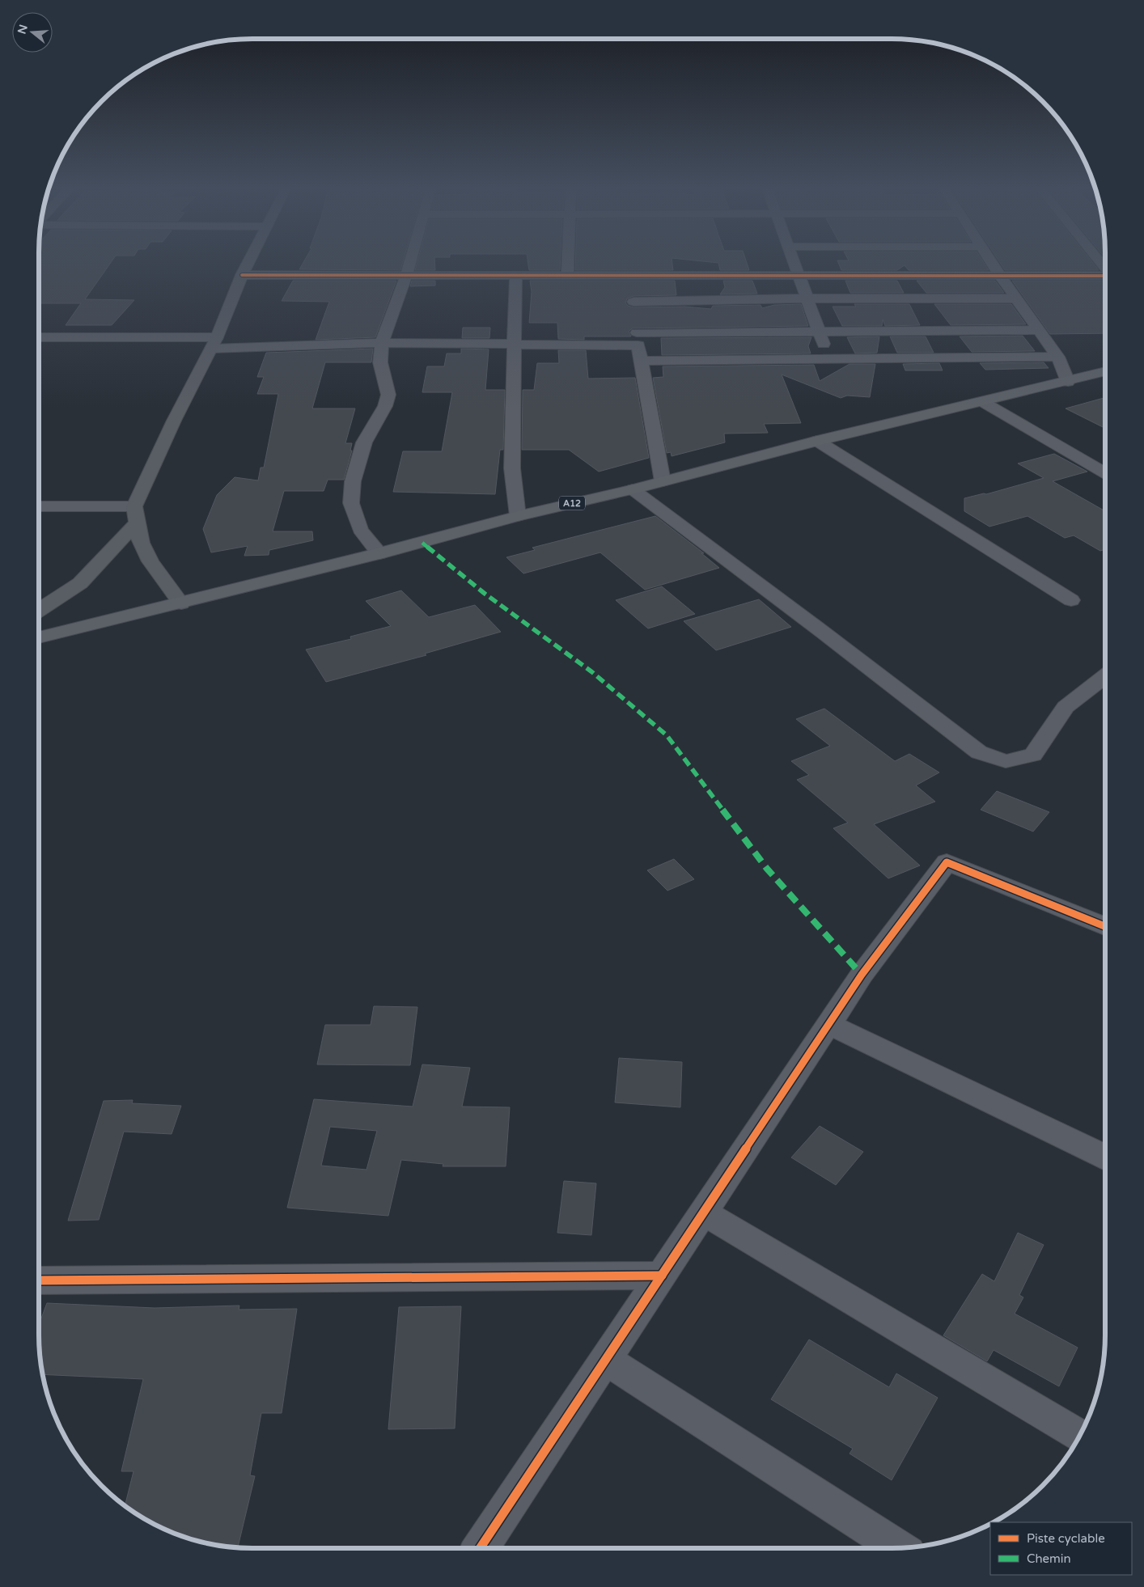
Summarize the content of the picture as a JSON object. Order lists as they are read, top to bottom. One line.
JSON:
{"streets":{"main road":["A12"]},"legend":["Piste cyclable","Chemin"],"north":"left"}
